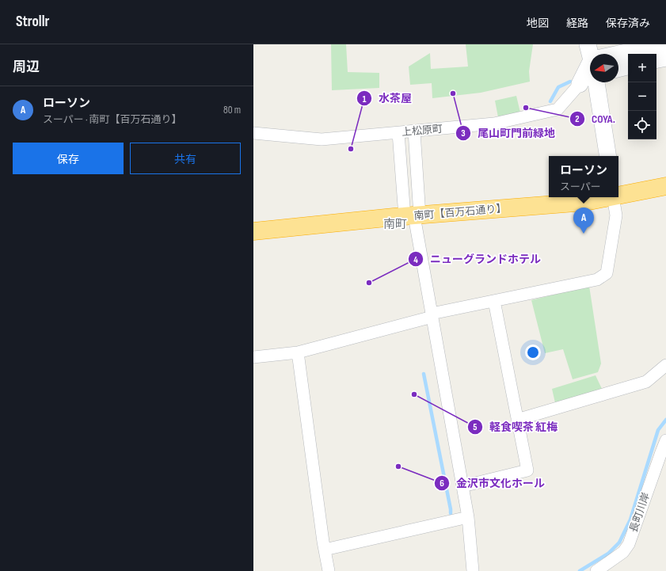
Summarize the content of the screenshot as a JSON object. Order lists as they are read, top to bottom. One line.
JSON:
{"streets":{"highway":["南町【百万石通り】"],"street":["上松原町","長町川岸"]},"districts":["南町"],"places":["尾山町門前緑地","COYA.","水茶屋","ニューグランドホテル","軽食喫茶 紅梅","金沢市文化ホール"],"north":"left","page":{"header":"Strollr","nav":["地図","経路","保存済み"],"heading":"周辺","map_buttons":["+","−"],"list":[{"mark":"A","name":"ローソン","note":"スーパー · 南町【百万石通り】","value":"80 m"}],"buttons":["保存","共有"],"popup":["ローソン","スーパー"],"pins":"A"}}
